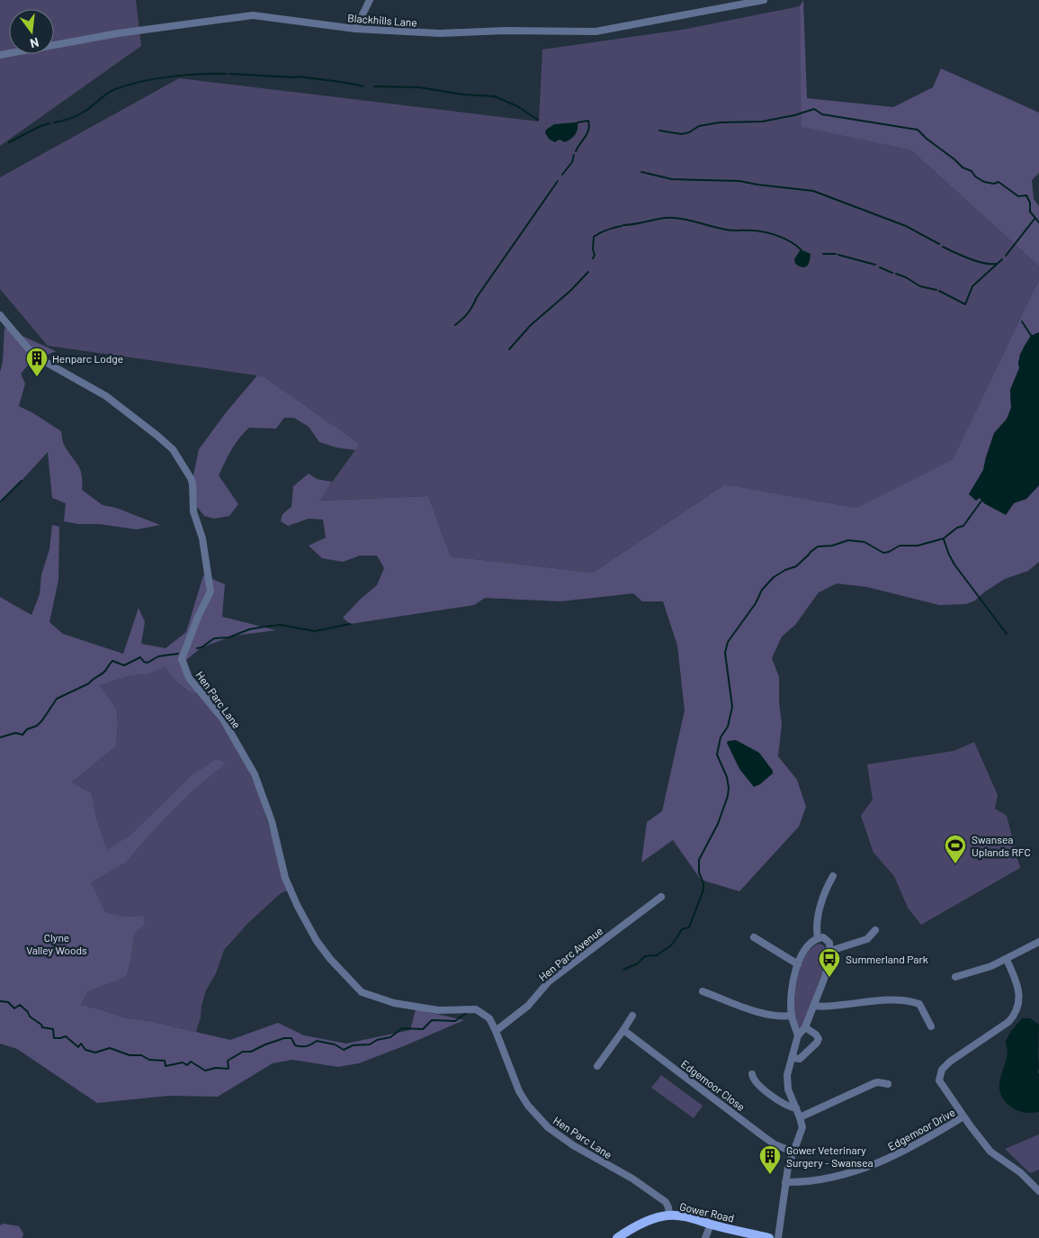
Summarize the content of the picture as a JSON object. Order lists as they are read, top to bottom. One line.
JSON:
{"streets":{"main road":["Gower Road"],"street":["Blackhills Lane","Hen Parc Lane","Hen Parc Avenue","Edgemoor Close","Edgemoor Drive"]},"crossings":[["Hen Parc Lane","Hen Parc Avenue"],["Hen Parc Lane","Gower Road"]],"parks":["Clyne Valley Woods"],"places":{"building":["Henparc Lodge","Gower Veterinary Surgery - Swansea"],"sports":["Swansea Uplands RFC"],"bus stop":["Summerland Park"]},"north":"bottom"}
